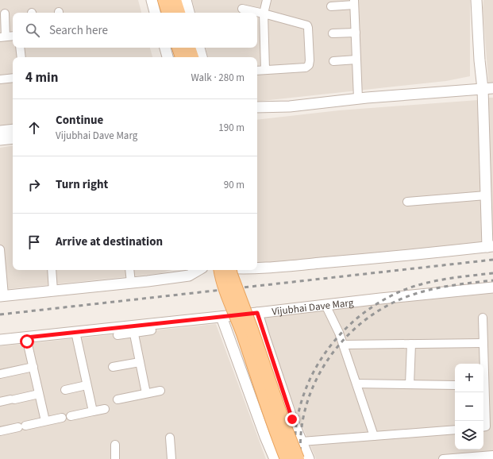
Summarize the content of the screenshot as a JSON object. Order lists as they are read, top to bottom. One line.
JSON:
{"streets":{"street":["Vijubhai Dave Marg"]},"page":{"search":"Search here","heading":["4 min","Walk · 280 m"],"list":[["Continue","Vijubhai Dave Marg","190 m"],["Turn right","90 m"],"Arrive at destination"],"map_buttons":["+","−"]}}
